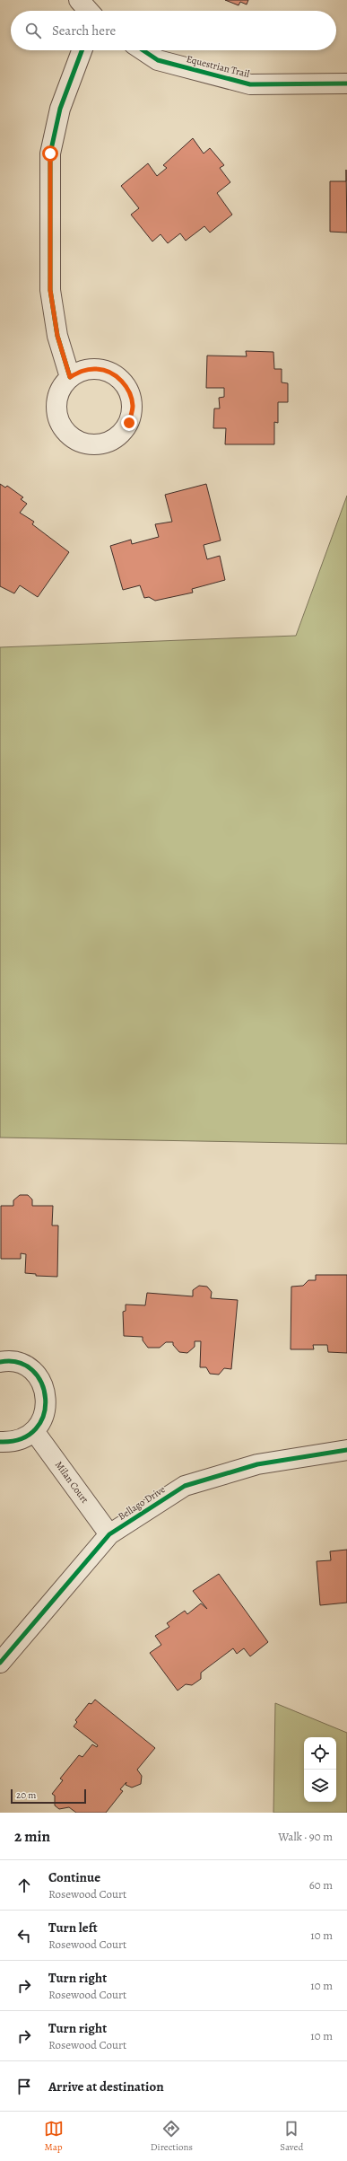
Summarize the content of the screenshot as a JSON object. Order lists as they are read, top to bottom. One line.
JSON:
{"streets":{"street":["Equestrian Trail","Milan Court","Bellago Drive"]},"crossings":[["Milan Court","Bellago Drive"]],"scale_bar":"20 m","page":{"search":"Search here","scale":"20 m","heading":["2 min","Walk · 90 m"],"list":[["Continue","Rosewood Court","60 m"],["Turn left","Rosewood Court","10 m"],["Turn right","Rosewood Court","10 m"],["Turn right","Rosewood Court","10 m"],"Arrive at destination"],"nav":["Map","Directions","Saved"]}}
